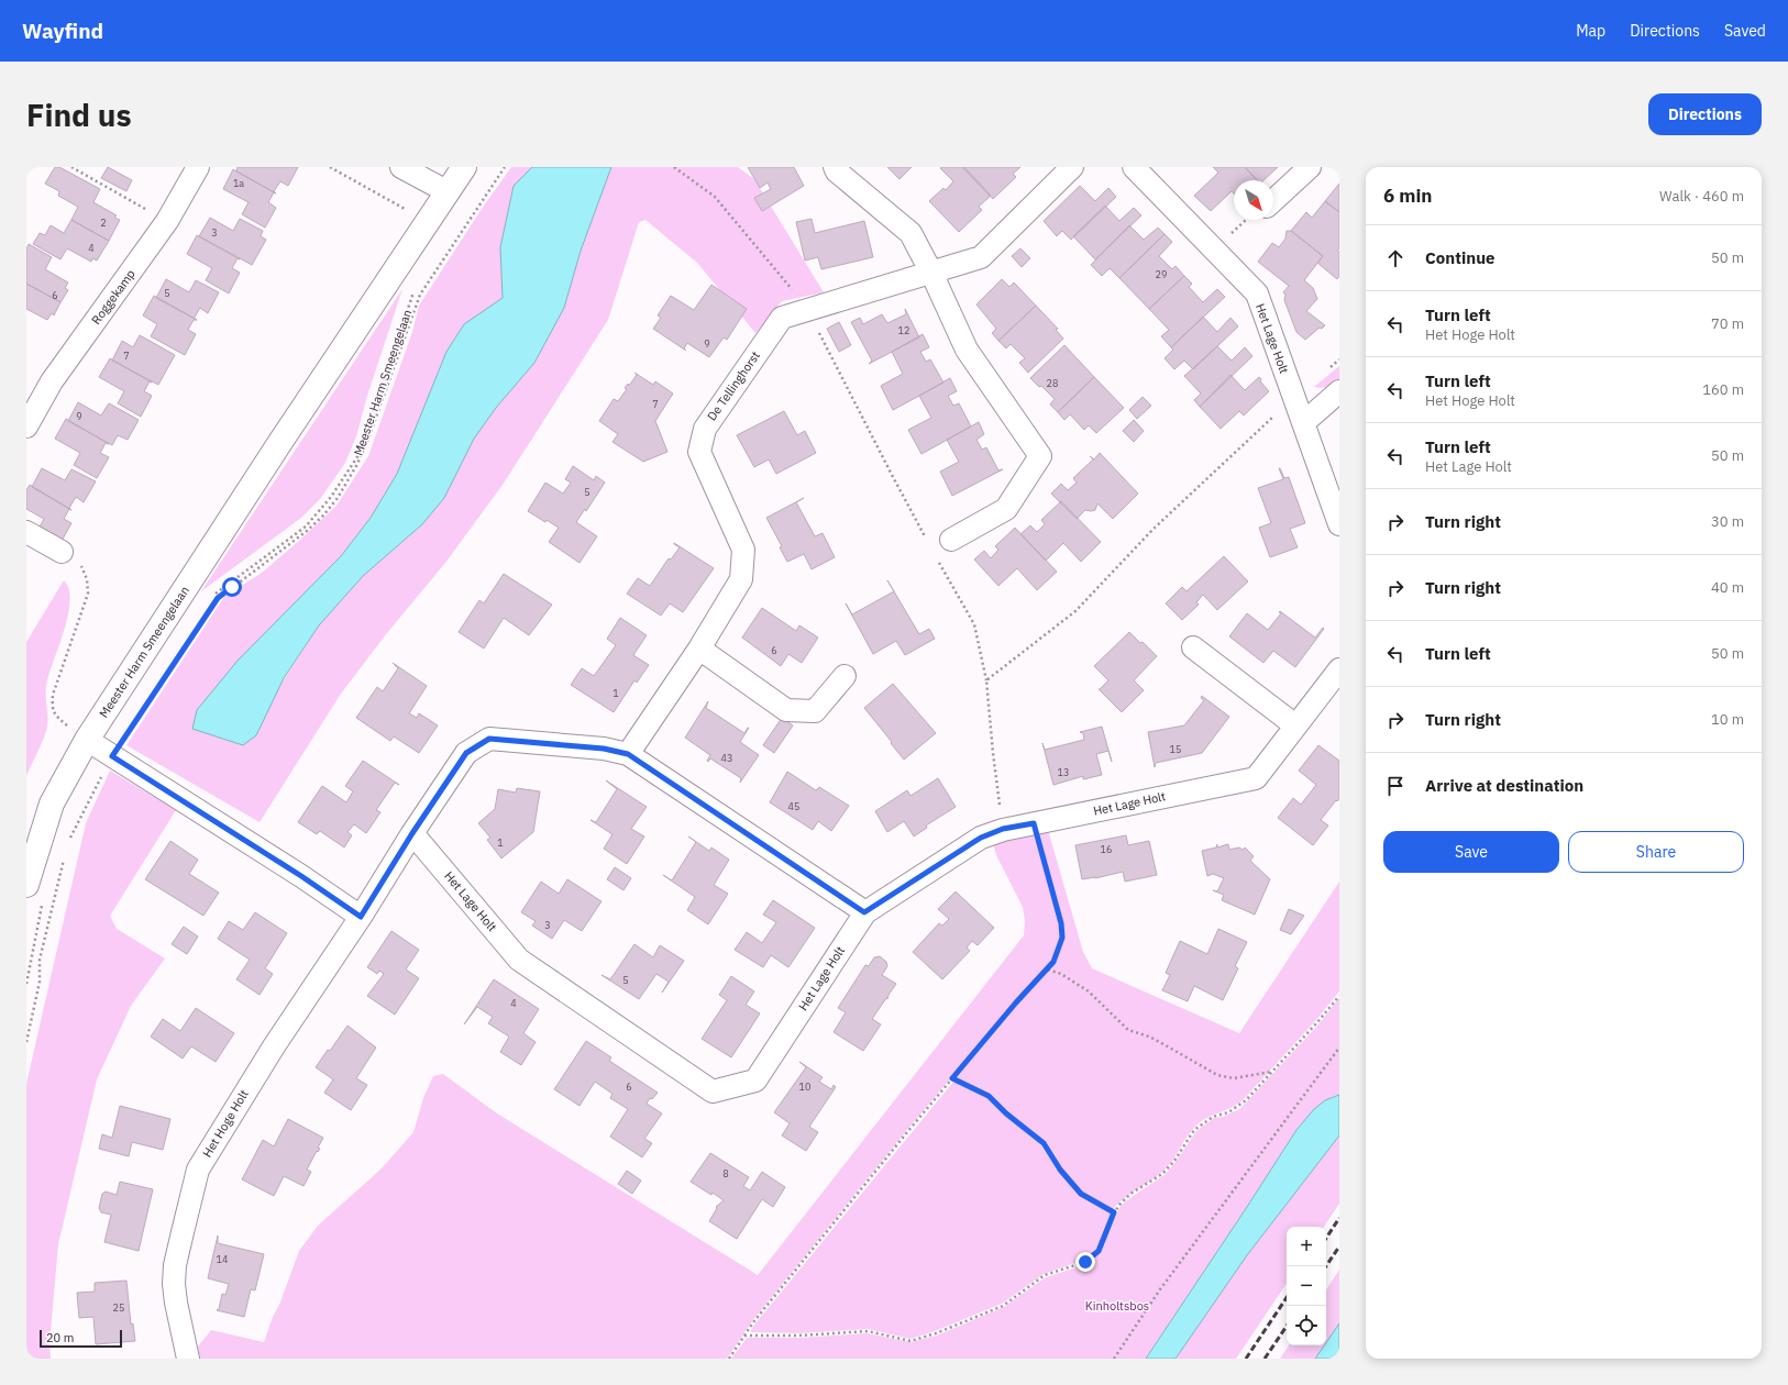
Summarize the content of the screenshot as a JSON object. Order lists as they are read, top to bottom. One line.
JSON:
{"streets":{"street":["Roggekamp","Het Lage Holt","Meester Harm Smeengelaan","De Tellinghorst","Het Hoge Holt"]},"crossings":[["Het Lage Holt","Het Hoge Holt"],["De Tellinghorst","Het Hoge Holt"]],"parks":["Kinholtsbos"],"house_numbers":["1a","2","3","4","29","5","6","12","9","7","28","7","9","5","6","1","15","43","13","45","1","16","3","5","4","6","10","8","14","25"],"scale_bar":"20 m","north":"bottom right","page":{"header":"Wayfind","nav":["Map","Directions","Saved"],"buttons":["Directions",["Save","Share"]],"title":"Find us","heading":["6 min","Walk · 460 m"],"list":[["Continue","50 m"],["Turn left","Het Hoge Holt","70 m"],["Turn left","Het Hoge Holt","160 m"],["Turn left","Het Lage Holt","50 m"],["Turn right","30 m"],["Turn right","40 m"],["Turn left","50 m"],["Turn right","10 m"],"Arrive at destination"],"map_buttons":["+","−"],"scale":"20 m"}}
